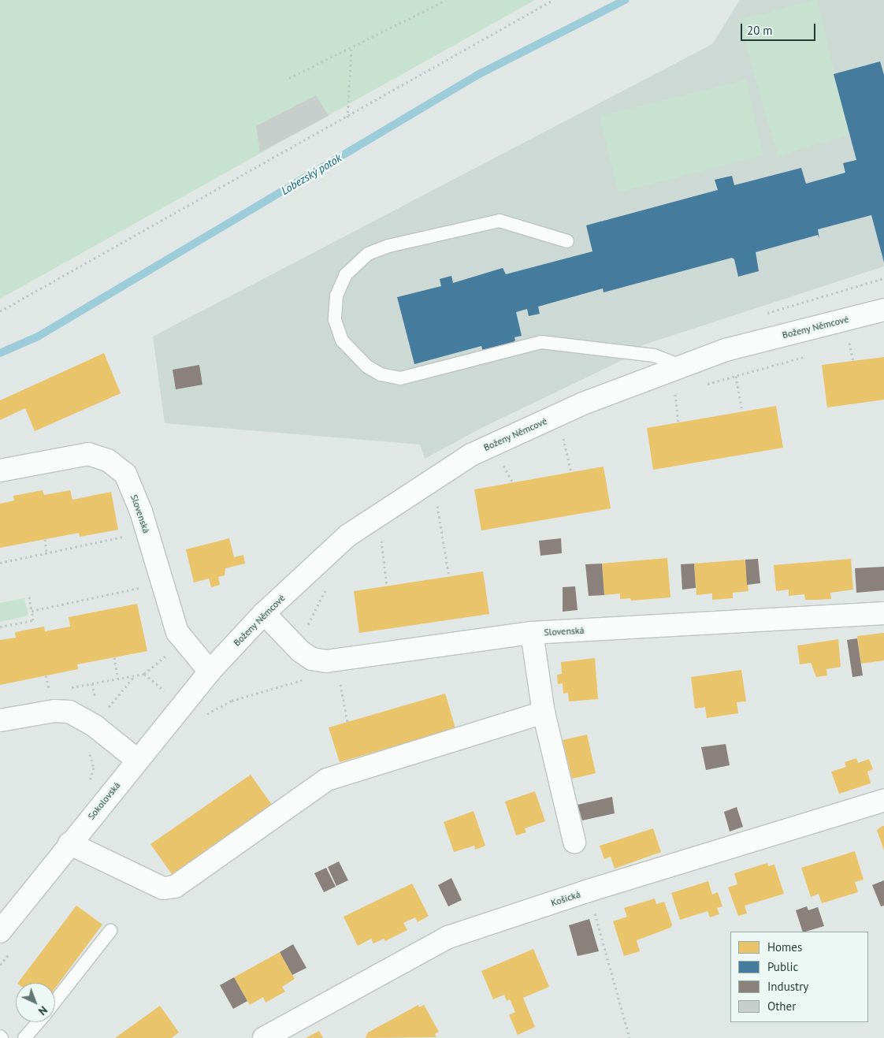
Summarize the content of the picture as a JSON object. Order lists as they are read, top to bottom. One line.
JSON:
{"streets":{"street":["Boženy Němcové","Slovenská","Sokolovská","Košická"]},"crossings":[["Boženy Němcové","Slovenská"],["Boženy Němcové","Sokolovská"],["Slovenská","Sokolovská"]],"water":["Lobezský potok"],"legend":["Homes","Public","Industry","Other"],"scale_bar":"20 m","north":"bottom right"}
